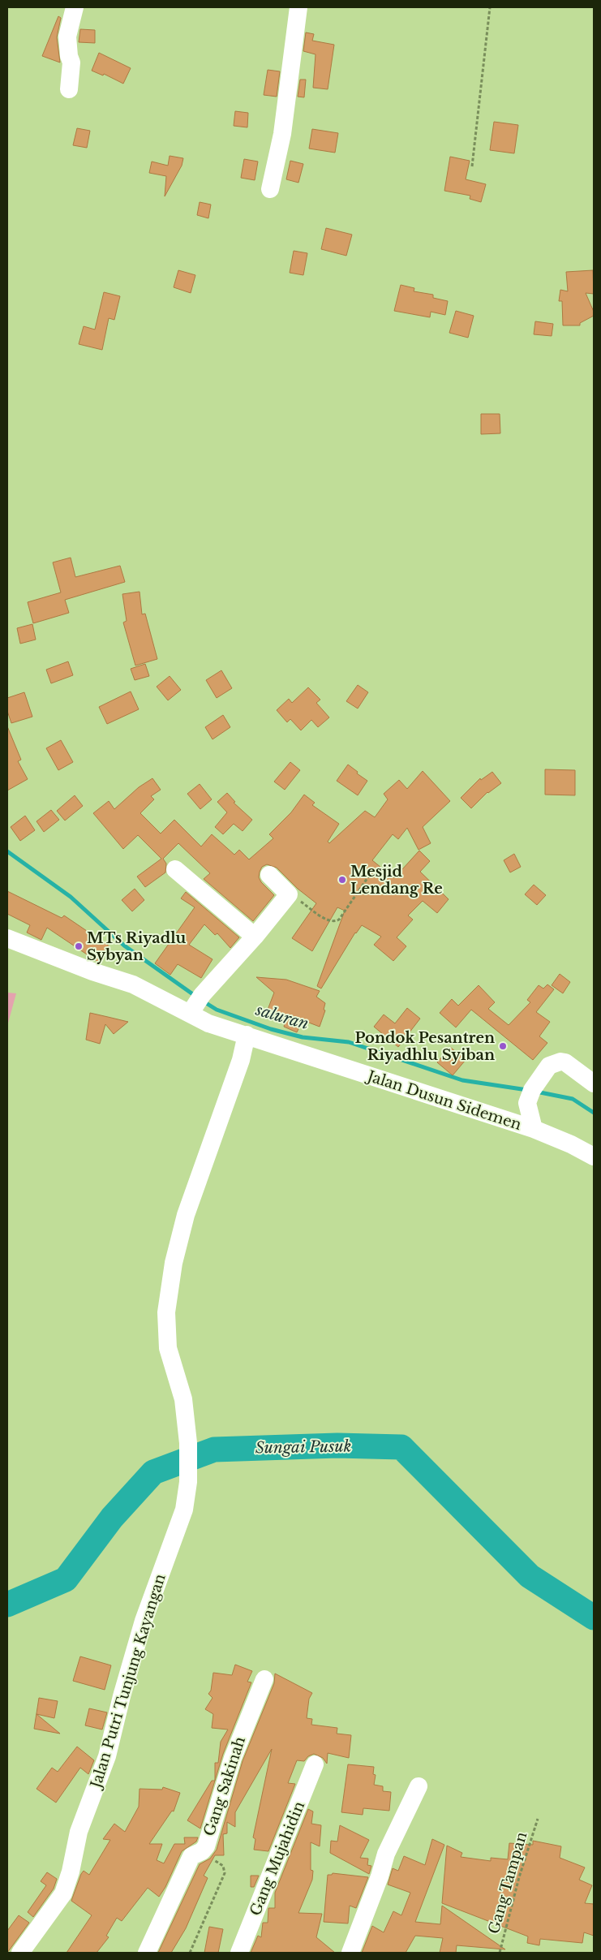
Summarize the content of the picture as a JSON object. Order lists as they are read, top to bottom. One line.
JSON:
{"streets":{"street":["Jalan Dusun Sidemen","Jalan Putri Tunjung Kayangan","Gang Sakinah","Gang Mujahidin"],"path":["Gang Tampan"]},"crossings":[["Jalan Dusun Sidemen","Jalan Putri Tunjung Kayangan"]],"water":["saluran","Sungai Pusuk"],"places":["Mesjid Lendang Re","MTs Riyadlu Sybyan","Pondok Pesantren Riyadhlu Syiban"]}
